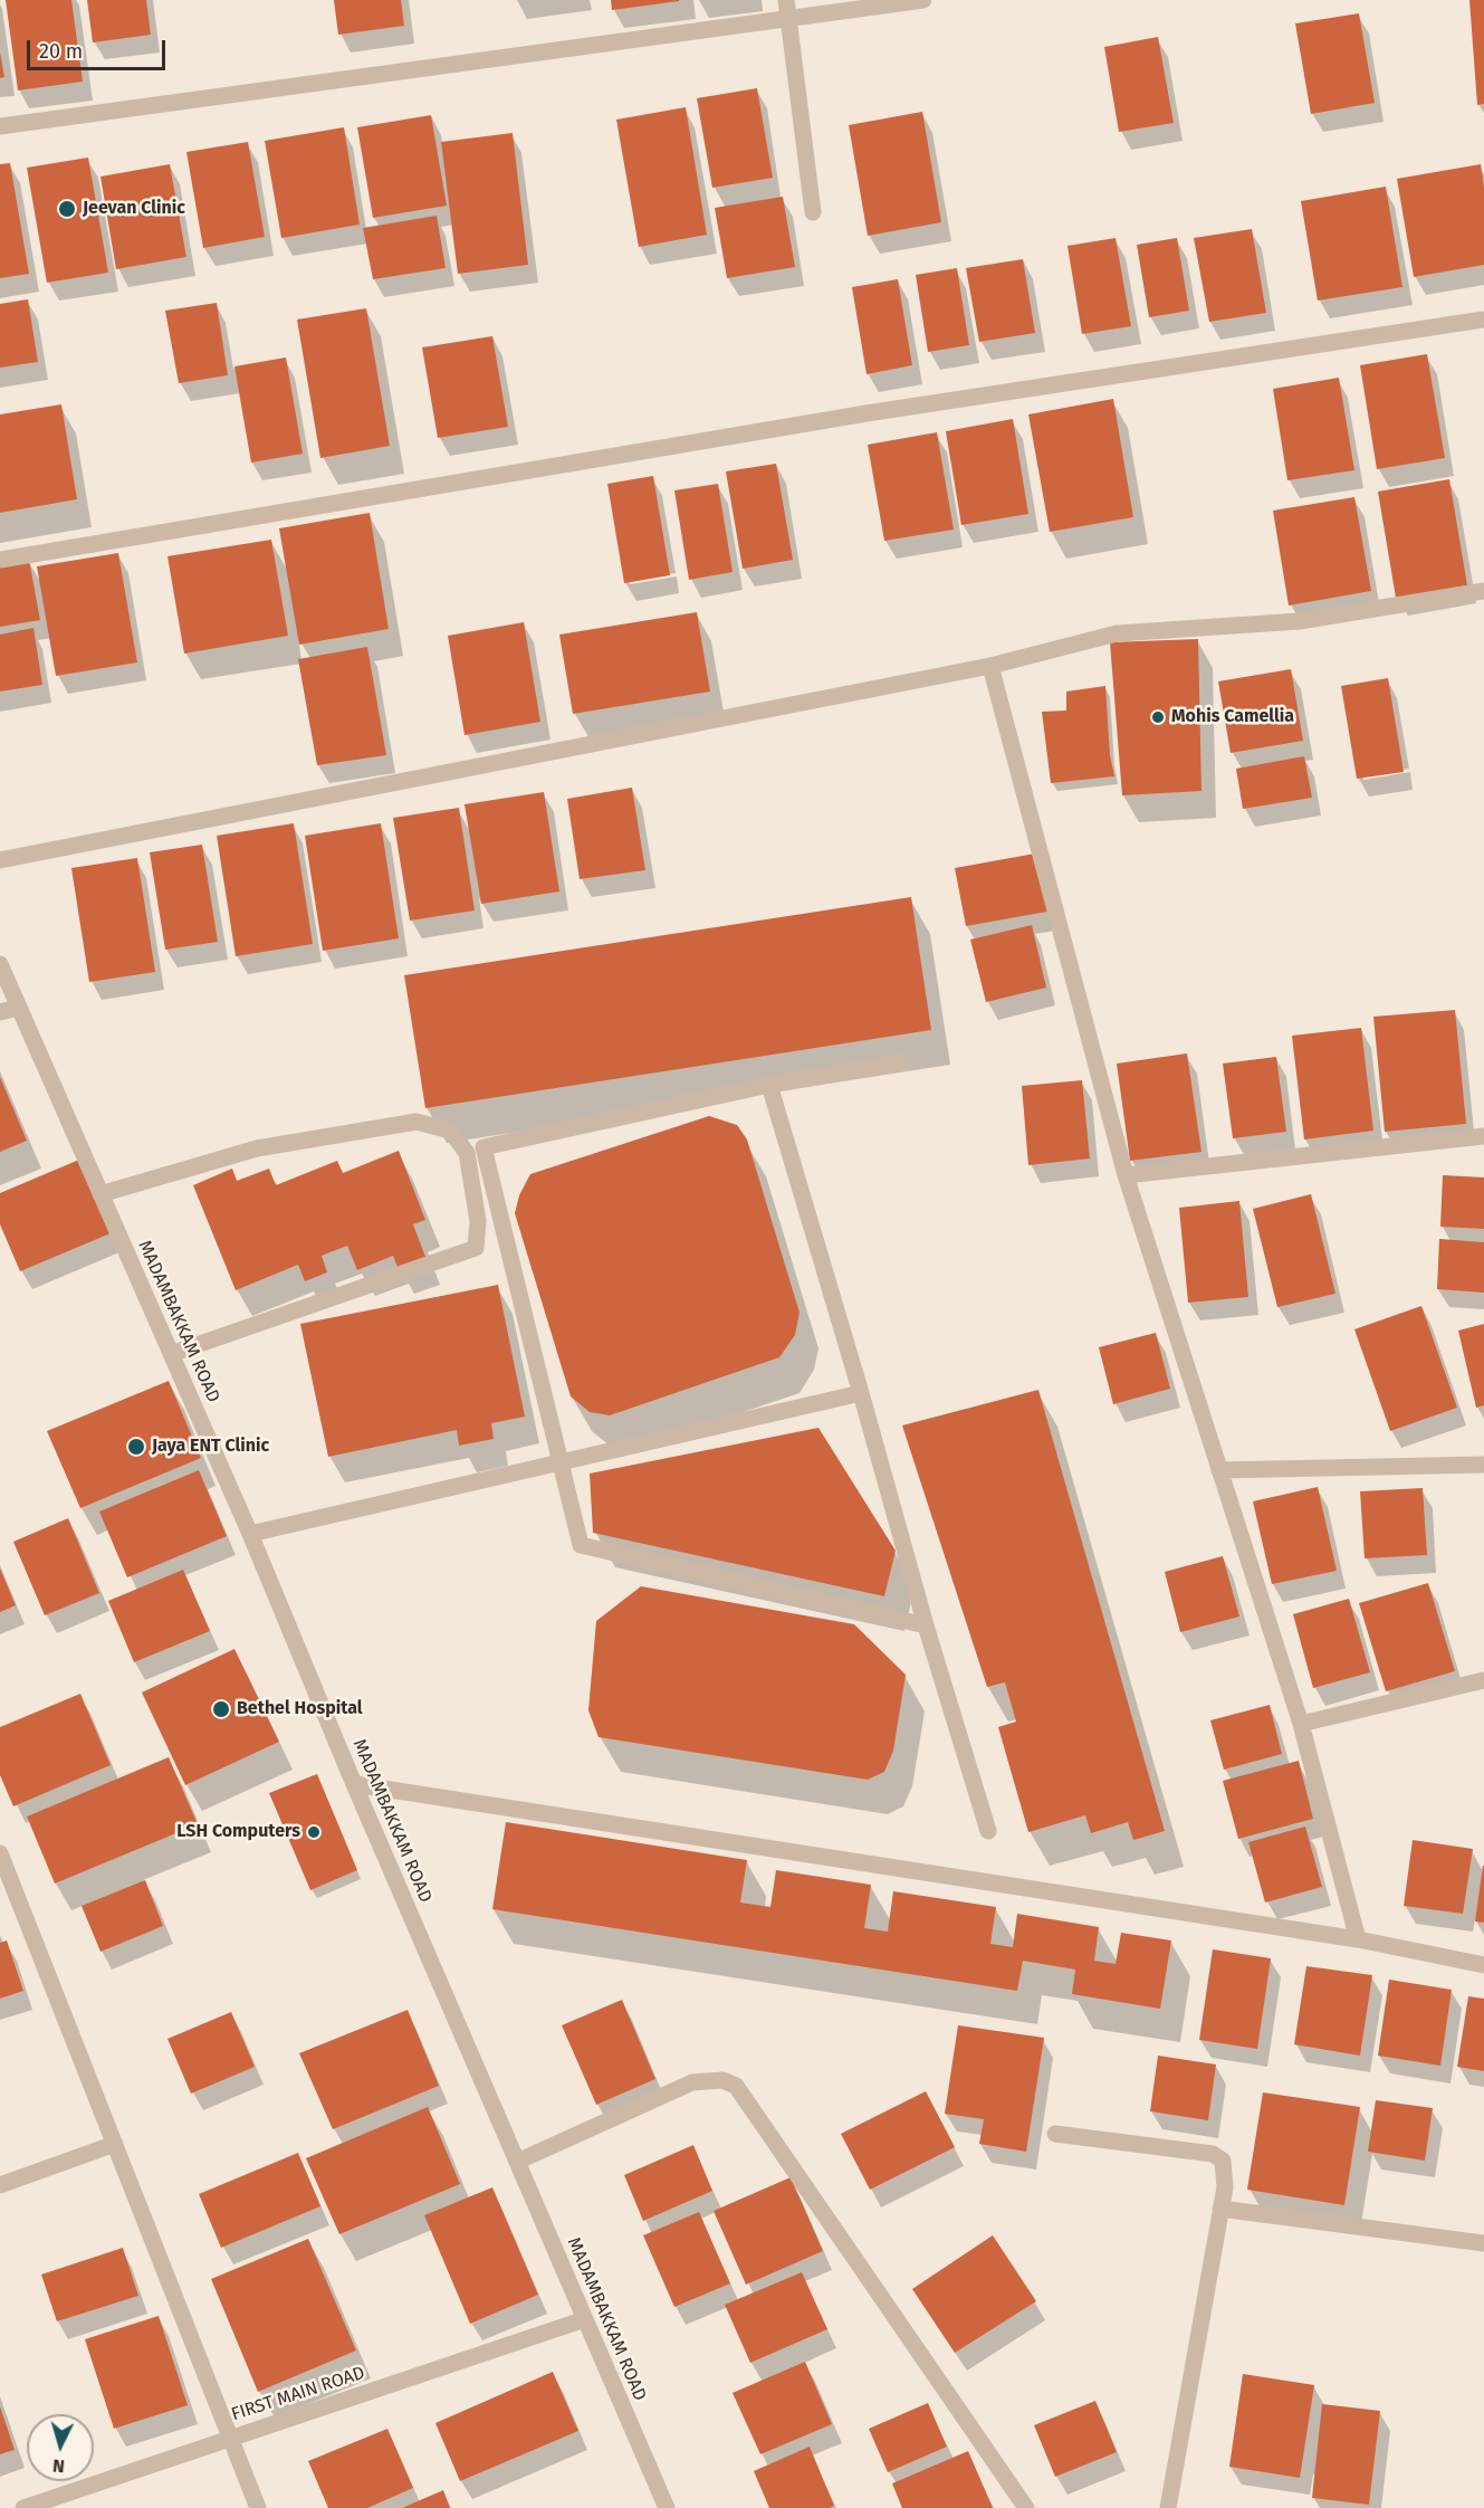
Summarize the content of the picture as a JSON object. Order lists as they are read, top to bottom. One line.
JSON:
{"streets":{"street":["MADAMBAKKAM ROAD","FIRST MAIN ROAD"]},"crossings":[["MADAMBAKKAM ROAD","FIRST MAIN ROAD"]],"places":["Jeevan Clinic","Mohis Camellia","Jaya ENT Clinic","Bethel Hospital","LSH Computers"],"scale_bar":"20 m","north":"bottom"}
